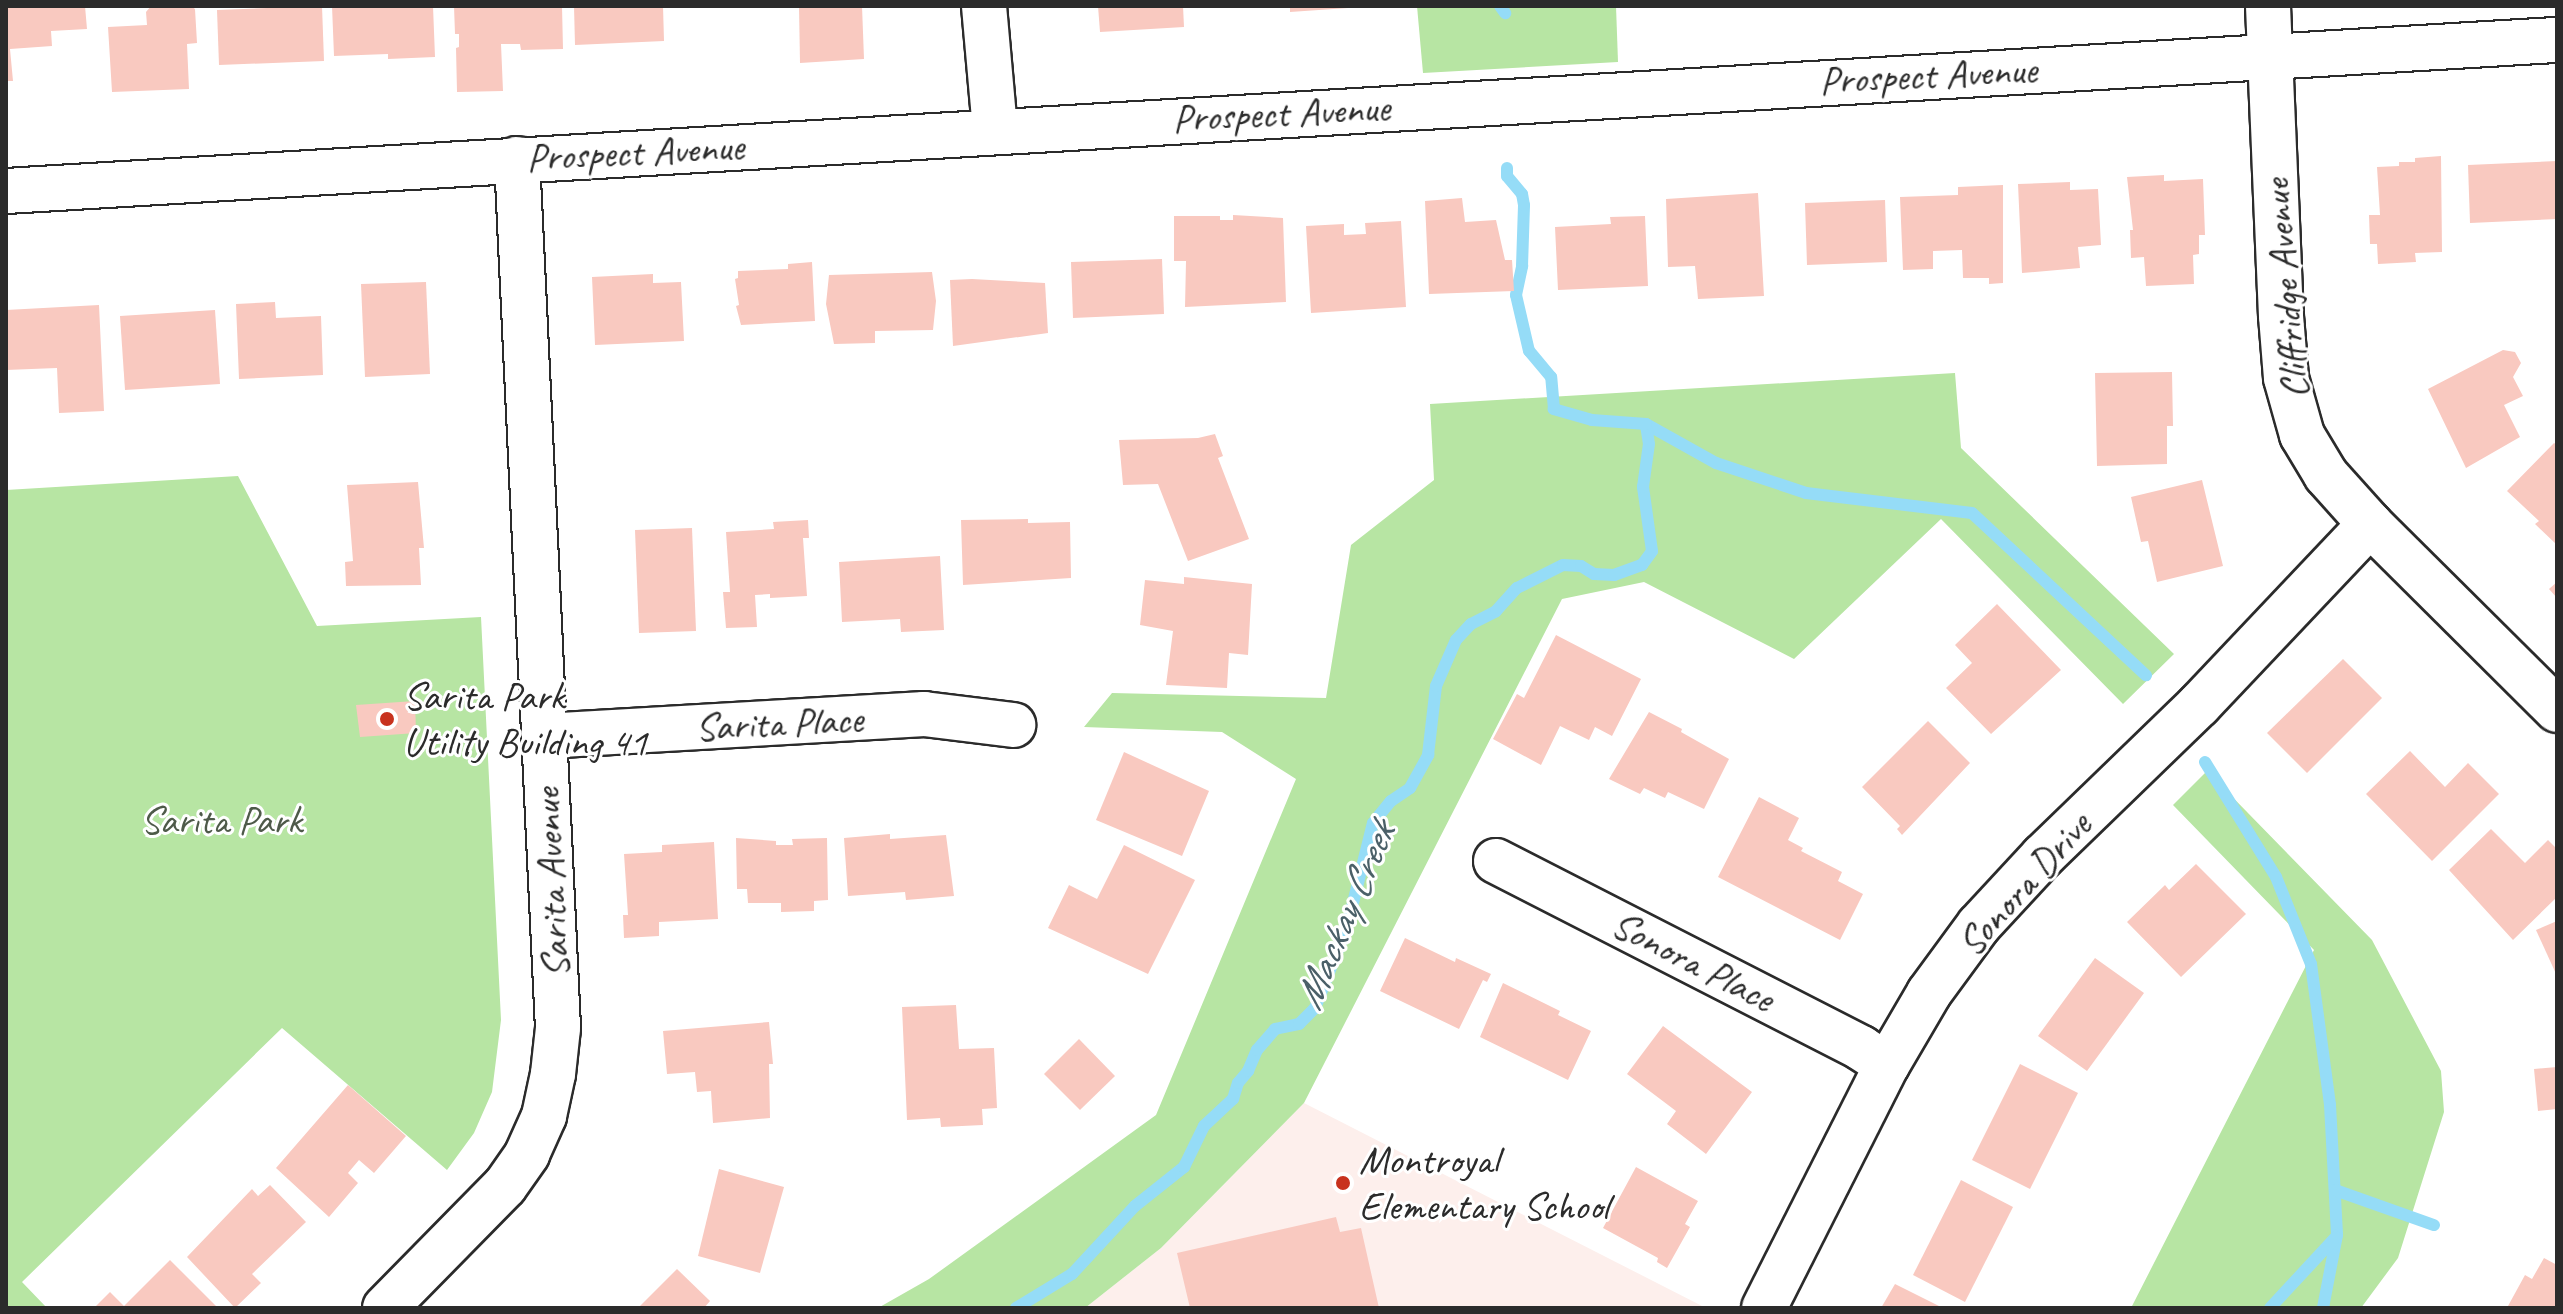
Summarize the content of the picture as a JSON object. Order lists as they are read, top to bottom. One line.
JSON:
{"streets":{"street":["Prospect Avenue","Cliffridge Avenue","Sarita Place","Sarita Avenue","Sonora Drive","Sonora Place"]},"crossings":[["Prospect Avenue","Cliffridge Avenue"],["Prospect Avenue","Sarita Avenue"],["Cliffridge Avenue","Sonora Drive"],["Sarita Place","Sarita Avenue"],["Sonora Drive","Sonora Place"]],"water":["Mackay Creek"],"parks":["Sarita Park"],"places":["Sarita Park Utility Building 41","Montroyal Elementary School"]}
